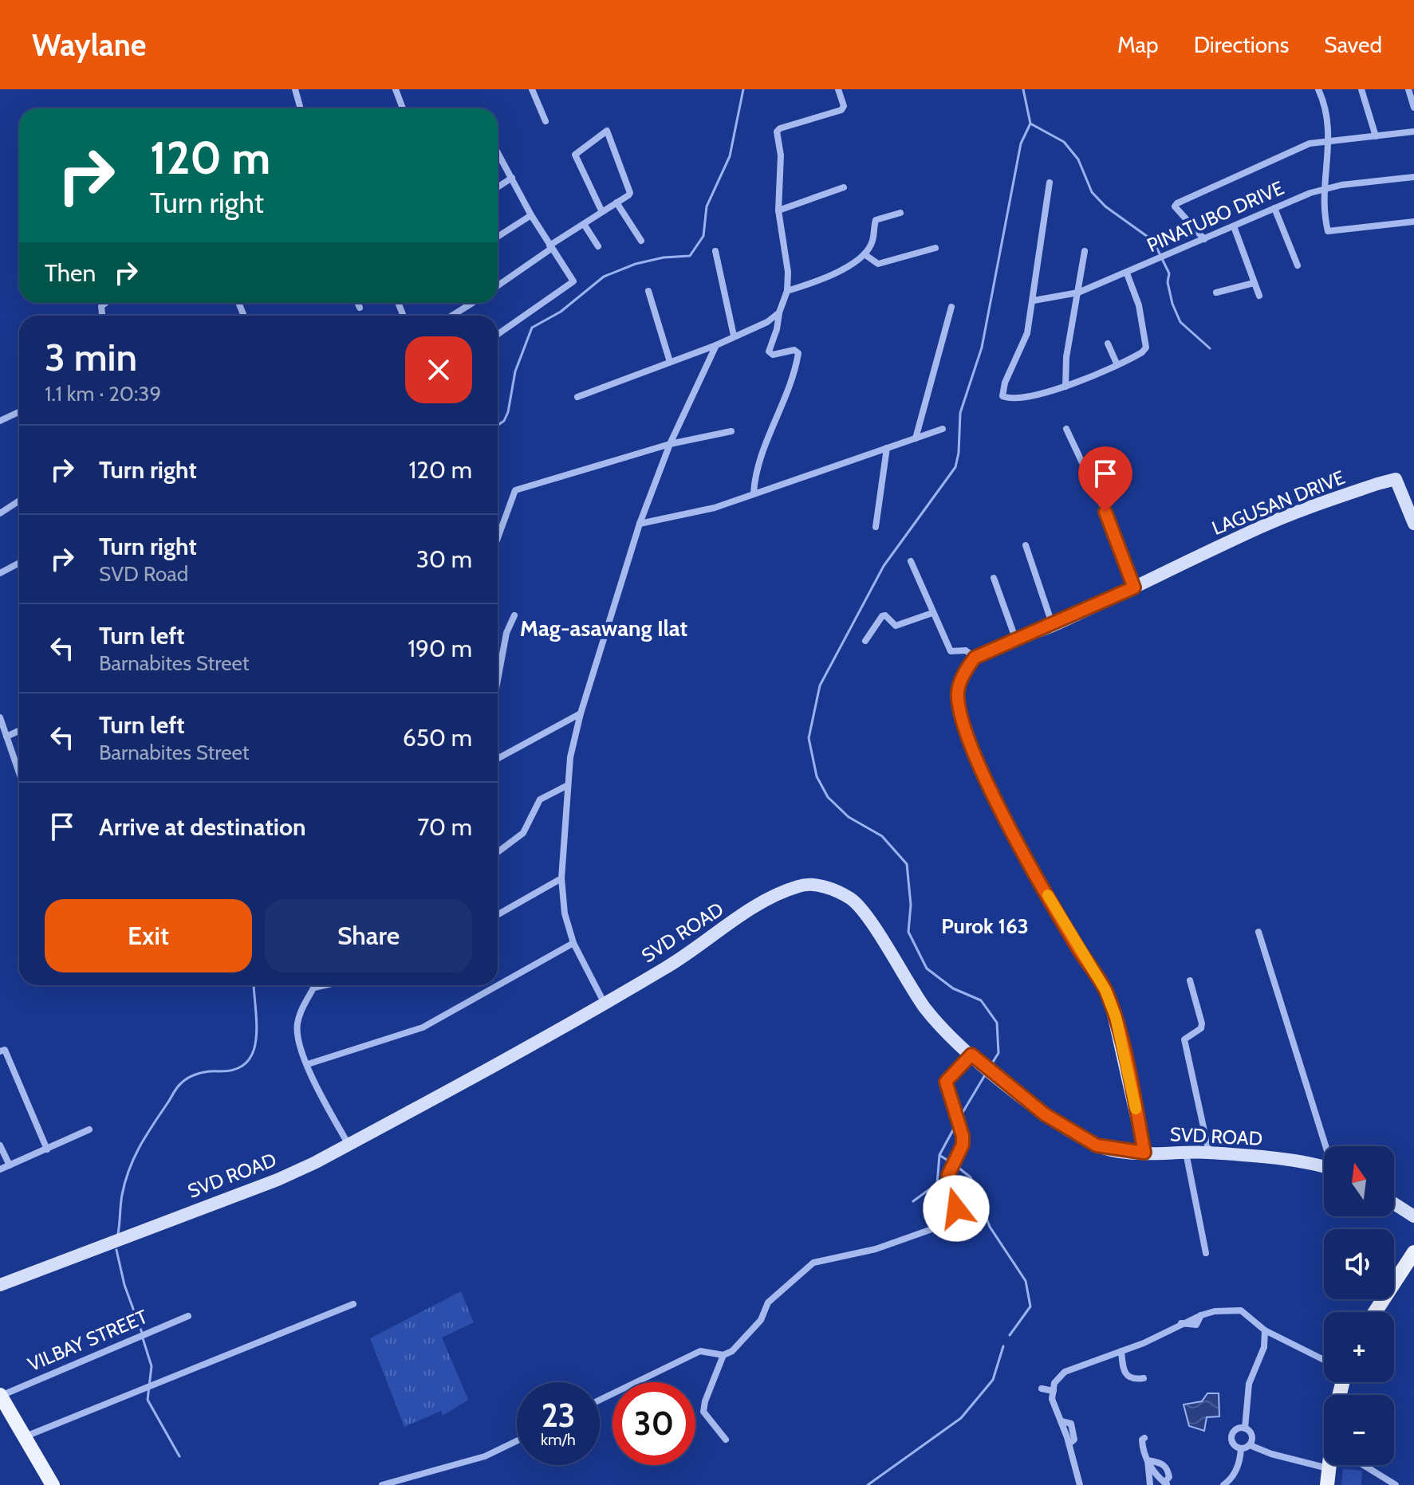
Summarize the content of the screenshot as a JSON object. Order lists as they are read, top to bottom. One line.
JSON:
{"streets":{"main road":["LAGUSAN DRIVE","SVD ROAD"],"street":["PINATUBO DRIVE","VILBAY STREET"]},"districts":["Mag-asawang Ilat","Purok 163"],"north":"top","page":{"header":"Waylane","nav":["Map","Directions","Saved"],"turn":["120 m","Turn right"],"then":"Then","heading":["3 min","1.1 km · 20:39"],"list":[{"name":"Turn right","value":"120 m"},{"name":"Turn right","note":"SVD Road","value":"30 m"},{"name":"Turn left","note":"Barnabites Street","value":"190 m"},{"name":"Turn left","note":"Barnabites Street","value":"650 m"},{"name":"Arrive at destination","value":"70 m"}],"buttons":["Exit","Share"],"map_buttons":["+","−"],"speed":"23 km/h","limit":"30"}}
